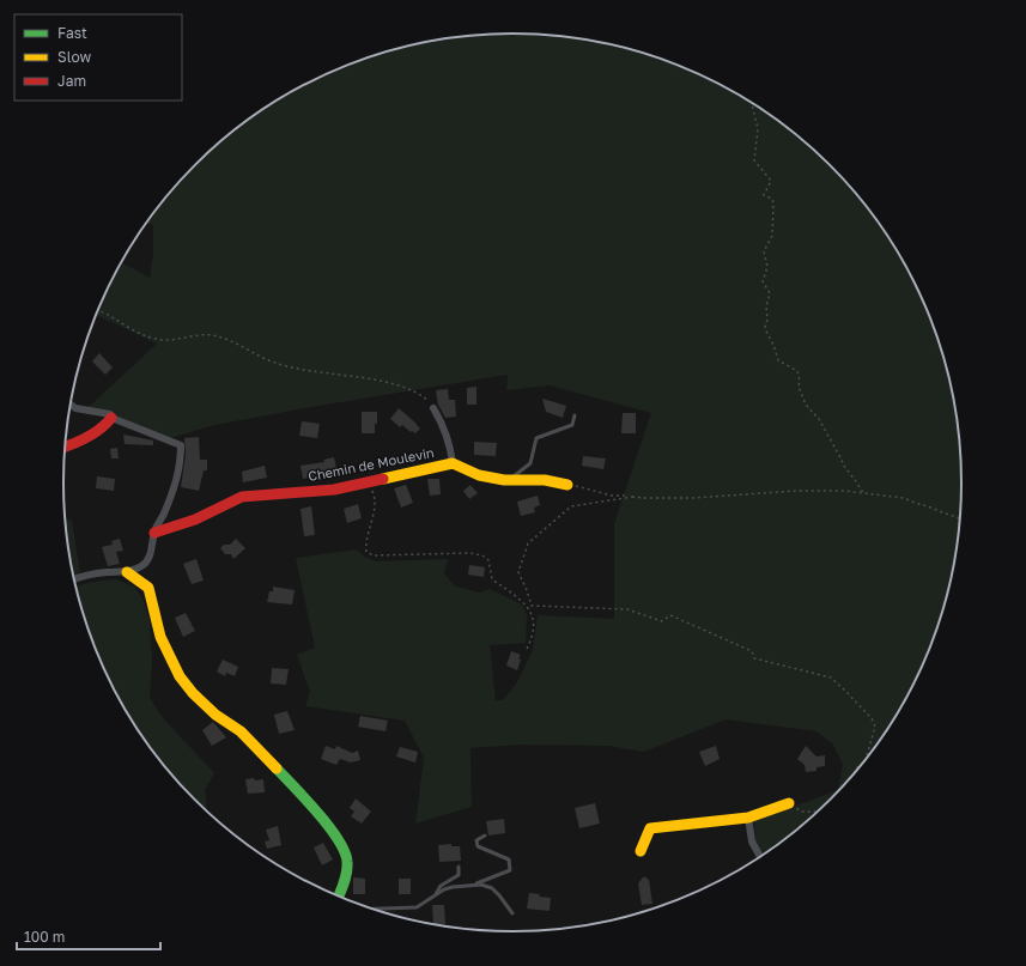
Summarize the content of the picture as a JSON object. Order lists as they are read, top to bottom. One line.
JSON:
{"streets":{"street":["Chemin de Moulevin"]},"legend":["Fast","Slow","Jam"],"scale_bar":"100 m"}
